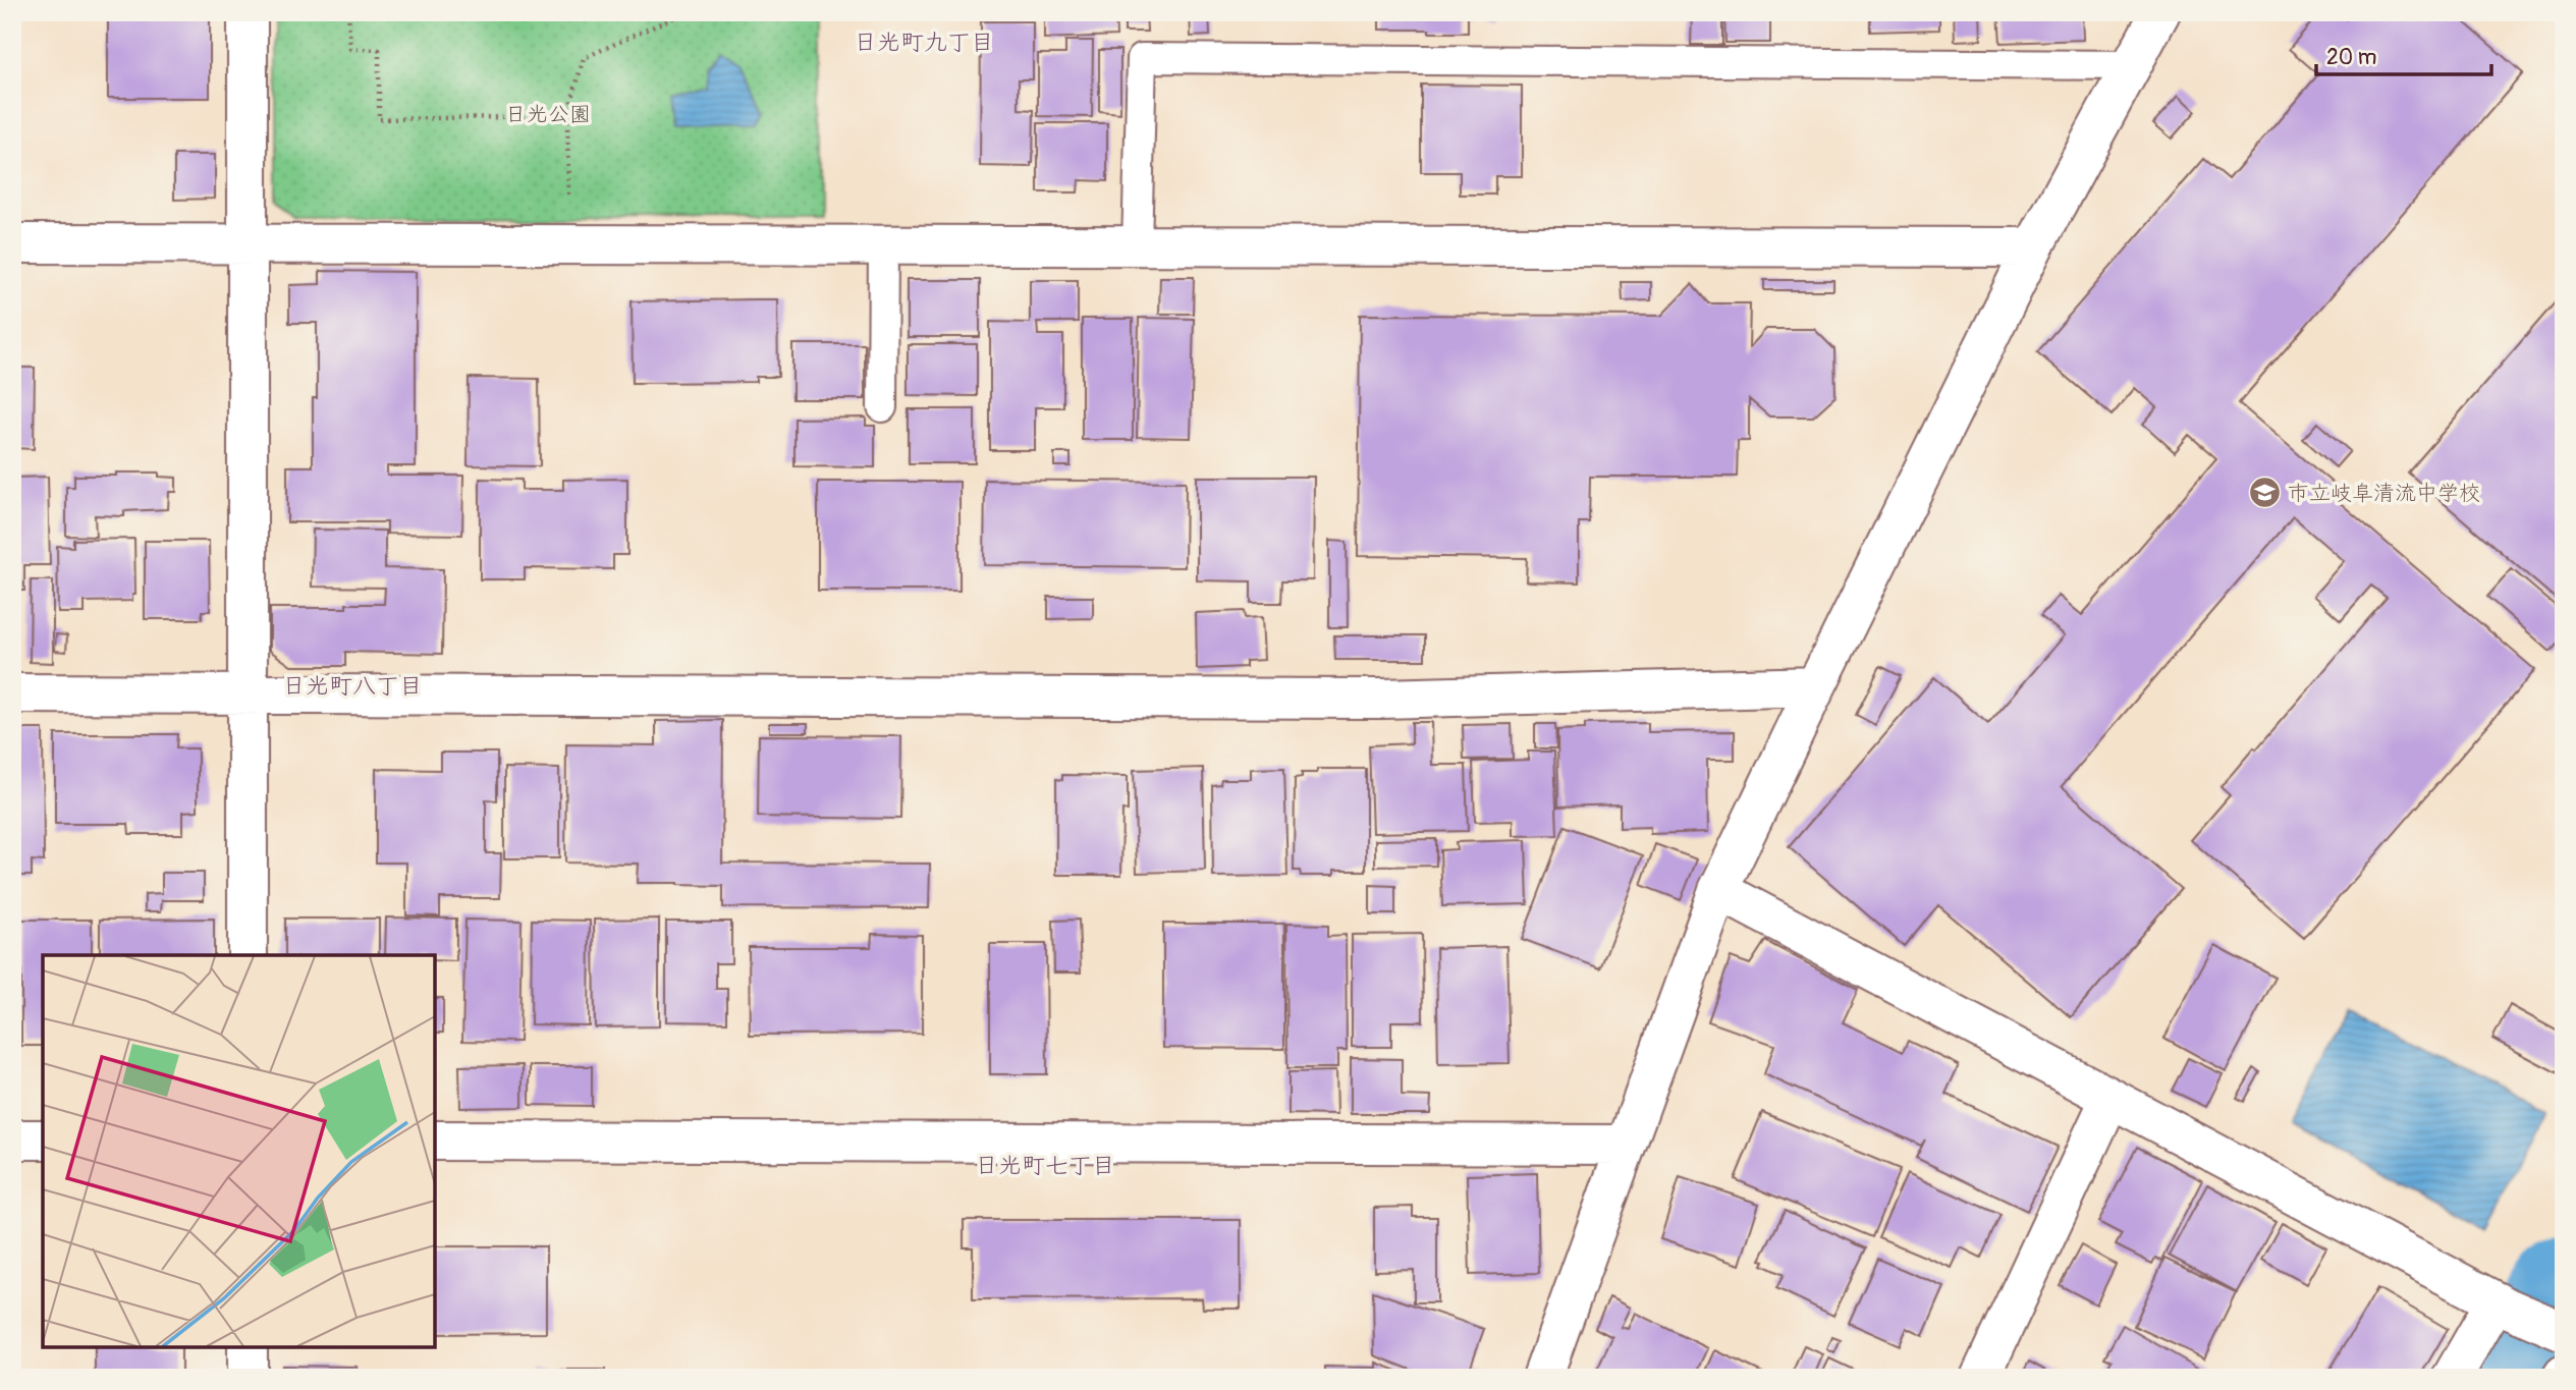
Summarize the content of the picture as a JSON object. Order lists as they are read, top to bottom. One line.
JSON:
{"districts":["日光町九丁目","日光町八丁目","日光町七丁目"],"parks":["日光公園"],"places":{"school or university":["市立岐阜清流中学校"]},"scale_bar":"20 m"}
